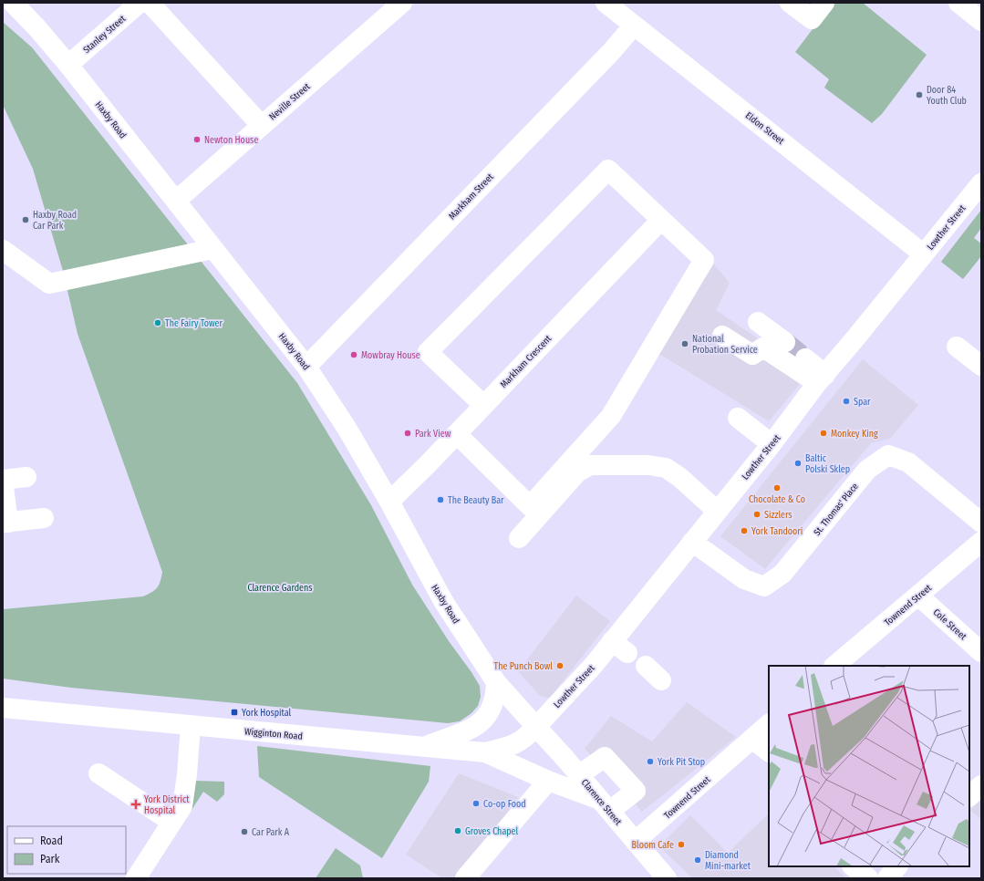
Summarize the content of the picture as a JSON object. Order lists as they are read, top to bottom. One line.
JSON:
{"streets":{"street":["Stanley Street","Neville Street","Haxby Road","Eldon Street","Markham Street","Lowther Street","Markham Crescent","St. Thomas' Place","Townend Street","Cole Street","Wigginton Road","Clarence Street"]},"crossings":[["Stanley Street","Haxby Road"],["Neville Street","Haxby Road"],["Haxby Road","Markham Street"],["Haxby Road","Lowther Street"],["Haxby Road","Markham Crescent"],["Haxby Road","Wigginton Road"],["Haxby Road","Clarence Street"],["Eldon Street","Markham Street"],["Eldon Street","Lowther Street"],["Lowther Street","St. Thomas' Place"],["Lowther Street","Wigginton Road"],["Lowther Street","Clarence Street"],["Townend Street","Cole Street"],["Townend Street","Clarence Street"],["Wigginton Road","Clarence Street"]],"parks":["Clarence Gardens"],"places":{"other":["Door 84 Youth Club","Newton House","Haxby Road Car Park","The Fairy Tower","National Probation Service","Mowbray House","Spar","Park View","Monkey King","Baltic Polski Sklep","Chocolate & Co","The Beauty Bar","Sizzlers","York Tandoori","The Punch Bowl","York Pit Stop","Co-op Food","Groves Chapel","Car Park A","Bloom Cafe","Diamond Mini-market"],"transit":["York Hospital"],"health":["York District Hospital"]},"legend":["Road","Park"]}
